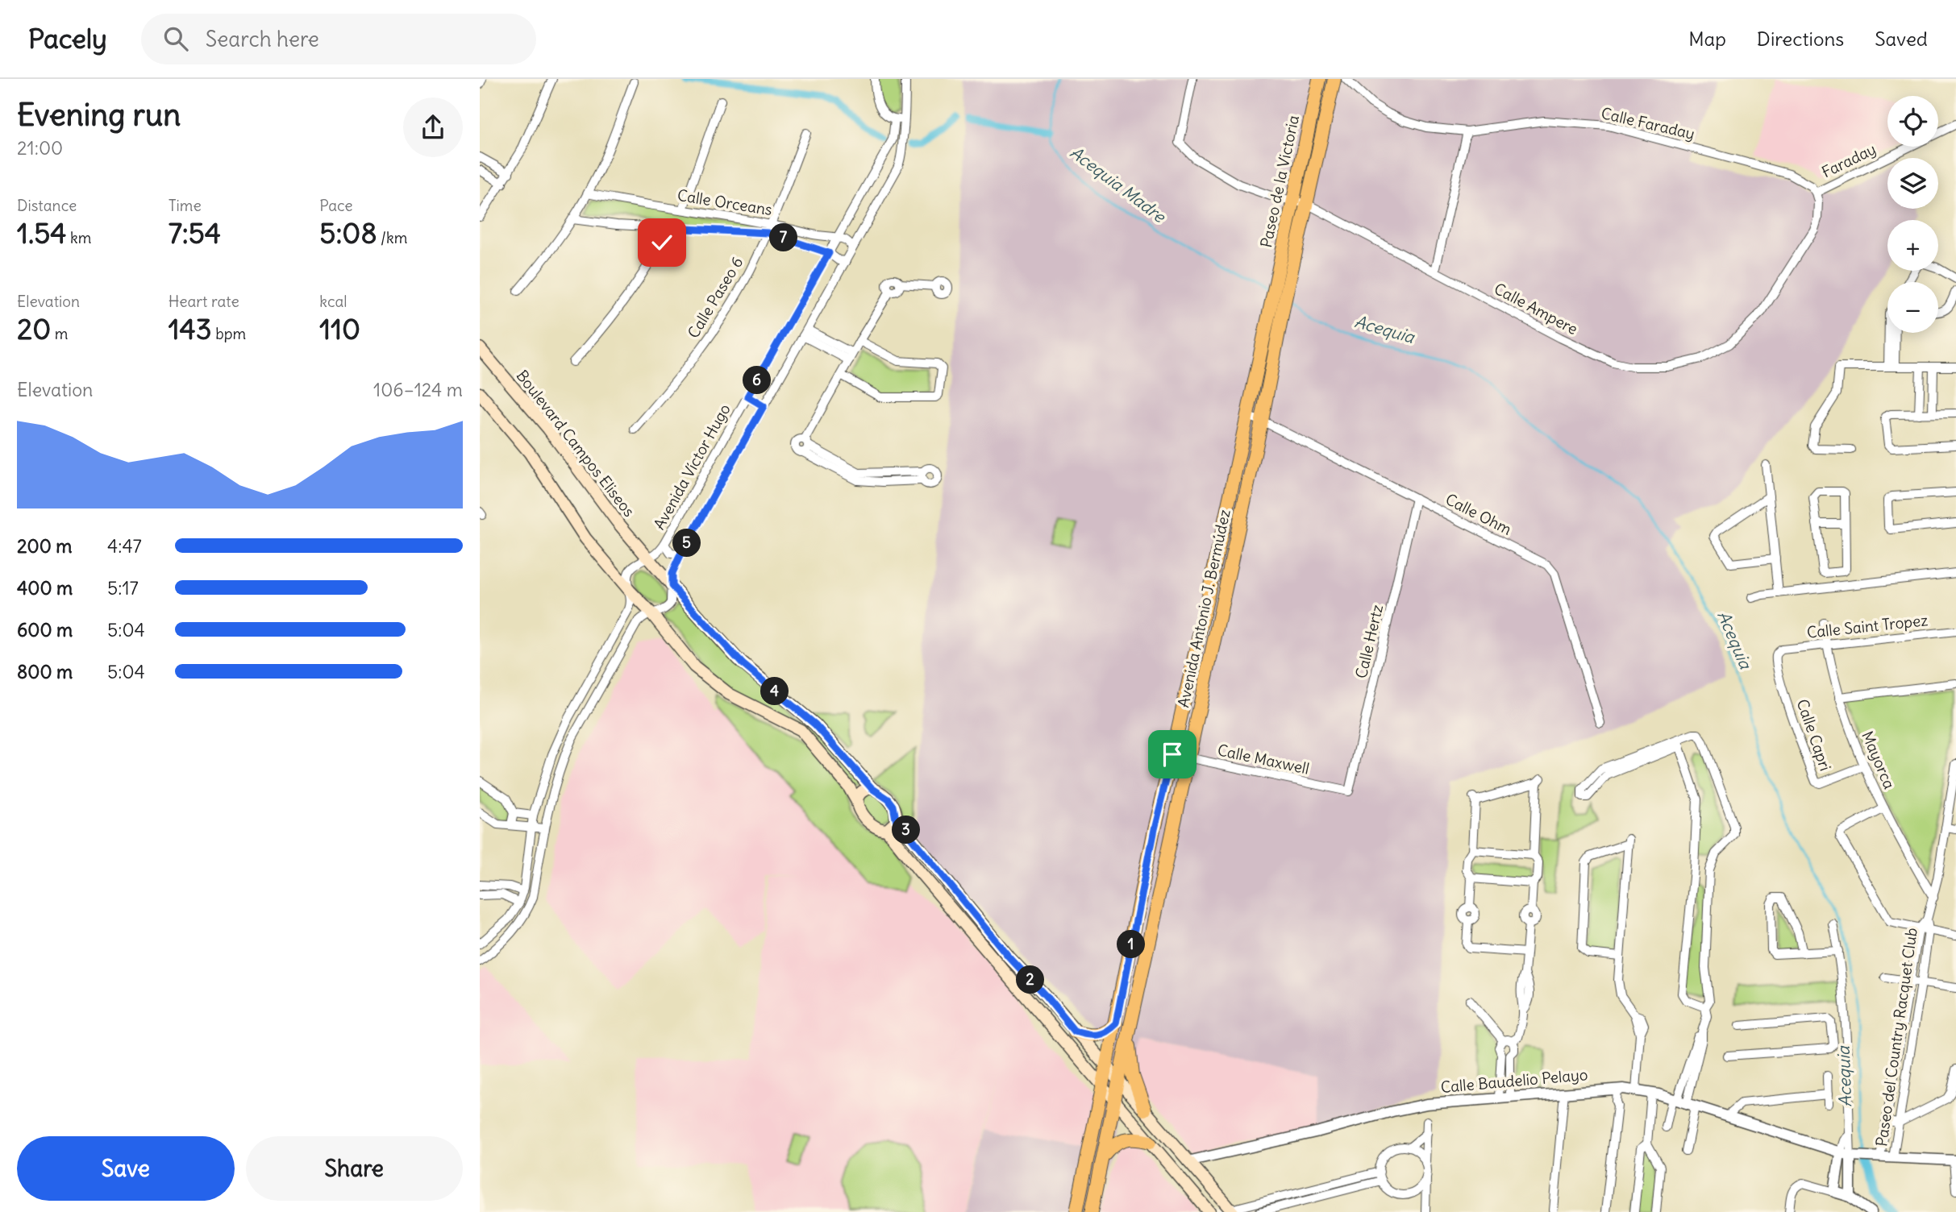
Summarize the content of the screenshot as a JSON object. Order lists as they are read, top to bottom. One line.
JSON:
{"streets":{"main road":["Paseo de la Victoria","Boulevard Campos Eliseos","Avenida Antonio J. Bermúdez"],"street":["Calle Faraday","Faraday","Calle Orceans","Calle Paseo 6","Calle Ampere","Avenida Víctor Hugo","Calle Ohm","Calle Saint Tropez","Calle Hertz","Calle Capri","Calle Maxwell","Mayorca","Paseo del Country Racquet Club","Calle Baudelio Pelayo"]},"crossings":[["Calle Faraday","Faraday"],["Calle Faraday","Calle Ampere"],["Faraday","Calle Ampere"],["Paseo de la Victoria","Calle Ampere"],["Paseo de la Victoria","Avenida Antonio J. Bermúdez"],["Calle Orceans","Calle Paseo 6"],["Calle Orceans","Avenida Víctor Hugo"],["Calle Ampere","Avenida Antonio J. Bermúdez"],["Boulevard Campos Eliseos","Avenida Víctor Hugo"],["Calle Ohm","Avenida Antonio J. Bermúdez"],["Calle Ohm","Calle Hertz"],["Avenida Antonio J. Bermúdez","Calle Maxwell"],["Calle Saint Tropez","Calle Capri"],["Calle Saint Tropez","Mayorca"],["Calle Hertz","Calle Maxwell"],["Calle Capri","Mayorca"],["Mayorca","Paseo del Country Racquet Club"],["Paseo del Country Racquet Club","Calle Baudelio Pelayo"]],"water":["Acequia Madre","Acequia"],"page":{"header":"Pacely","search":"Search here","nav":["Map","Directions","Saved"],"heading":["Evening run","21:00"],"map_buttons":["+","−"],"stats":[["Distance","1.54 km"],["Time","7:54"],["Pace","5:08 /km"],["Elevation","20 m"],["Heart rate","143 bpm"],["kcal","110"]],"pins":["7","6","5","4","3","1","2"],"chart":["Elevation","106–124 m"],"list":[{"name":"200 m","note":"4:47"},{"name":"400 m","note":"5:17"},{"name":"600 m","note":"5:04"},{"name":"800 m","note":"5:04"}],"buttons":["Save","Share"]}}
